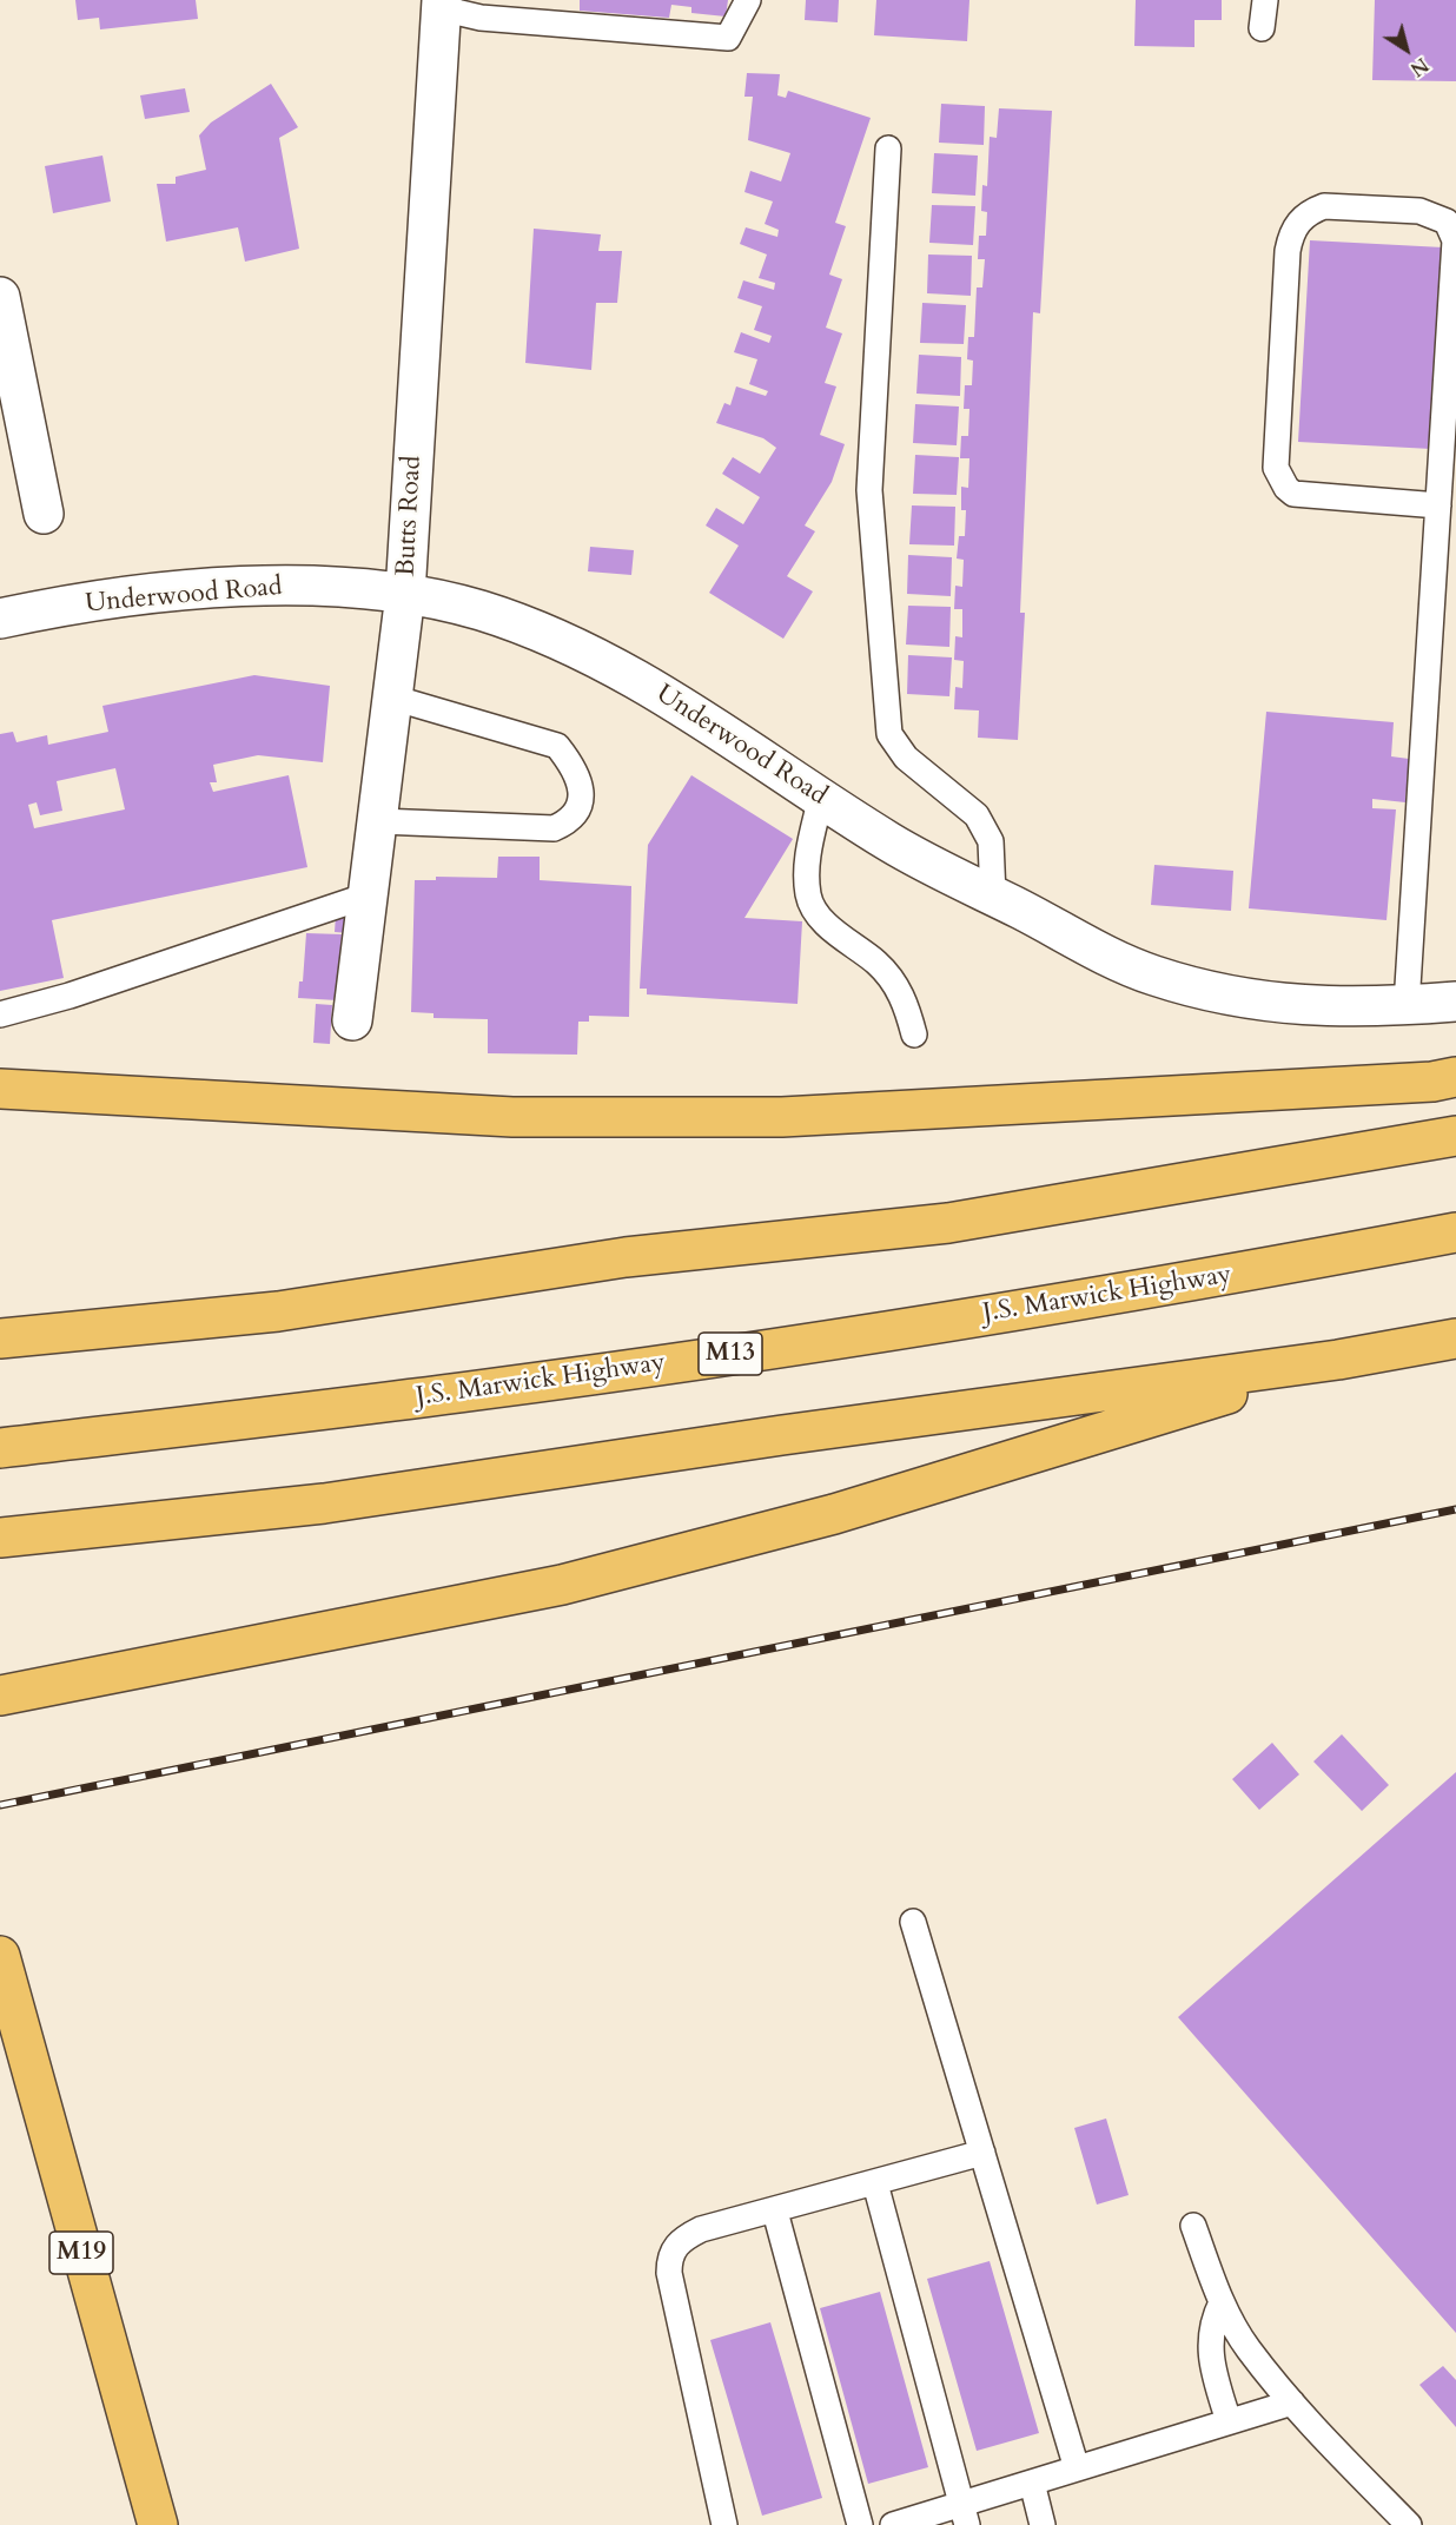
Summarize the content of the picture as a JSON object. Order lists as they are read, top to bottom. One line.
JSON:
{"streets":{"highway":["J.S. Marwick Highway","M13","M19"],"street":["Butts Road","Underwood Road"]},"crossings":[["Butts Road","Underwood Road"]],"north":"bottom right"}
